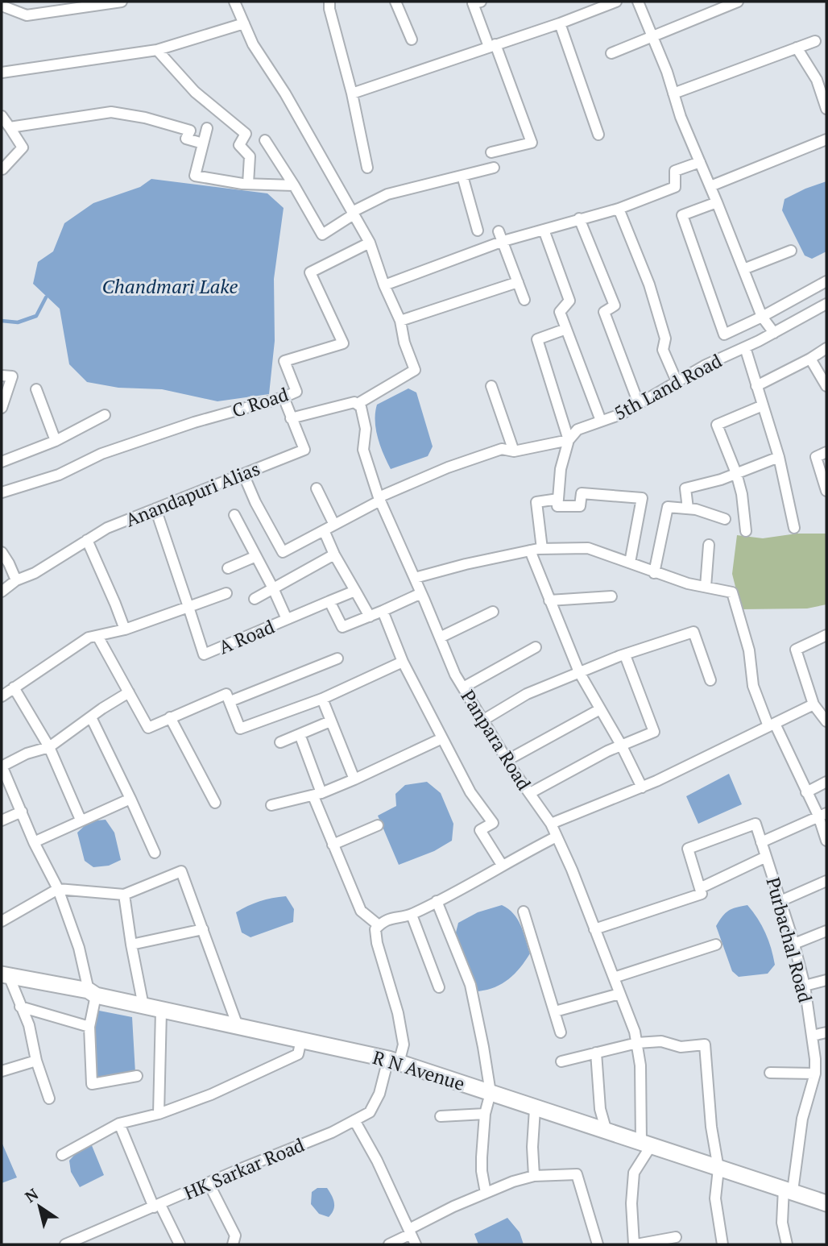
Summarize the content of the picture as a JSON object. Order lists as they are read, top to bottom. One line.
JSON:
{"streets":{"main road":["R N Avenue"],"street":["5th Land Road","C Road","Anandapuri Alias","A Road","Panpara Road","Purbachal Road","HK Sarkar Road"]},"crossings":[["5th Land Road","Anandapuri Alias"],["5th Land Road","Panpara Road"],["C Road","Anandapuri Alias"],["Panpara Road","R N Avenue"],["Purbachal Road","R N Avenue"],["R N Avenue","HK Sarkar Road"]],"water":["Chandmari Lake"],"north":"top left"}
